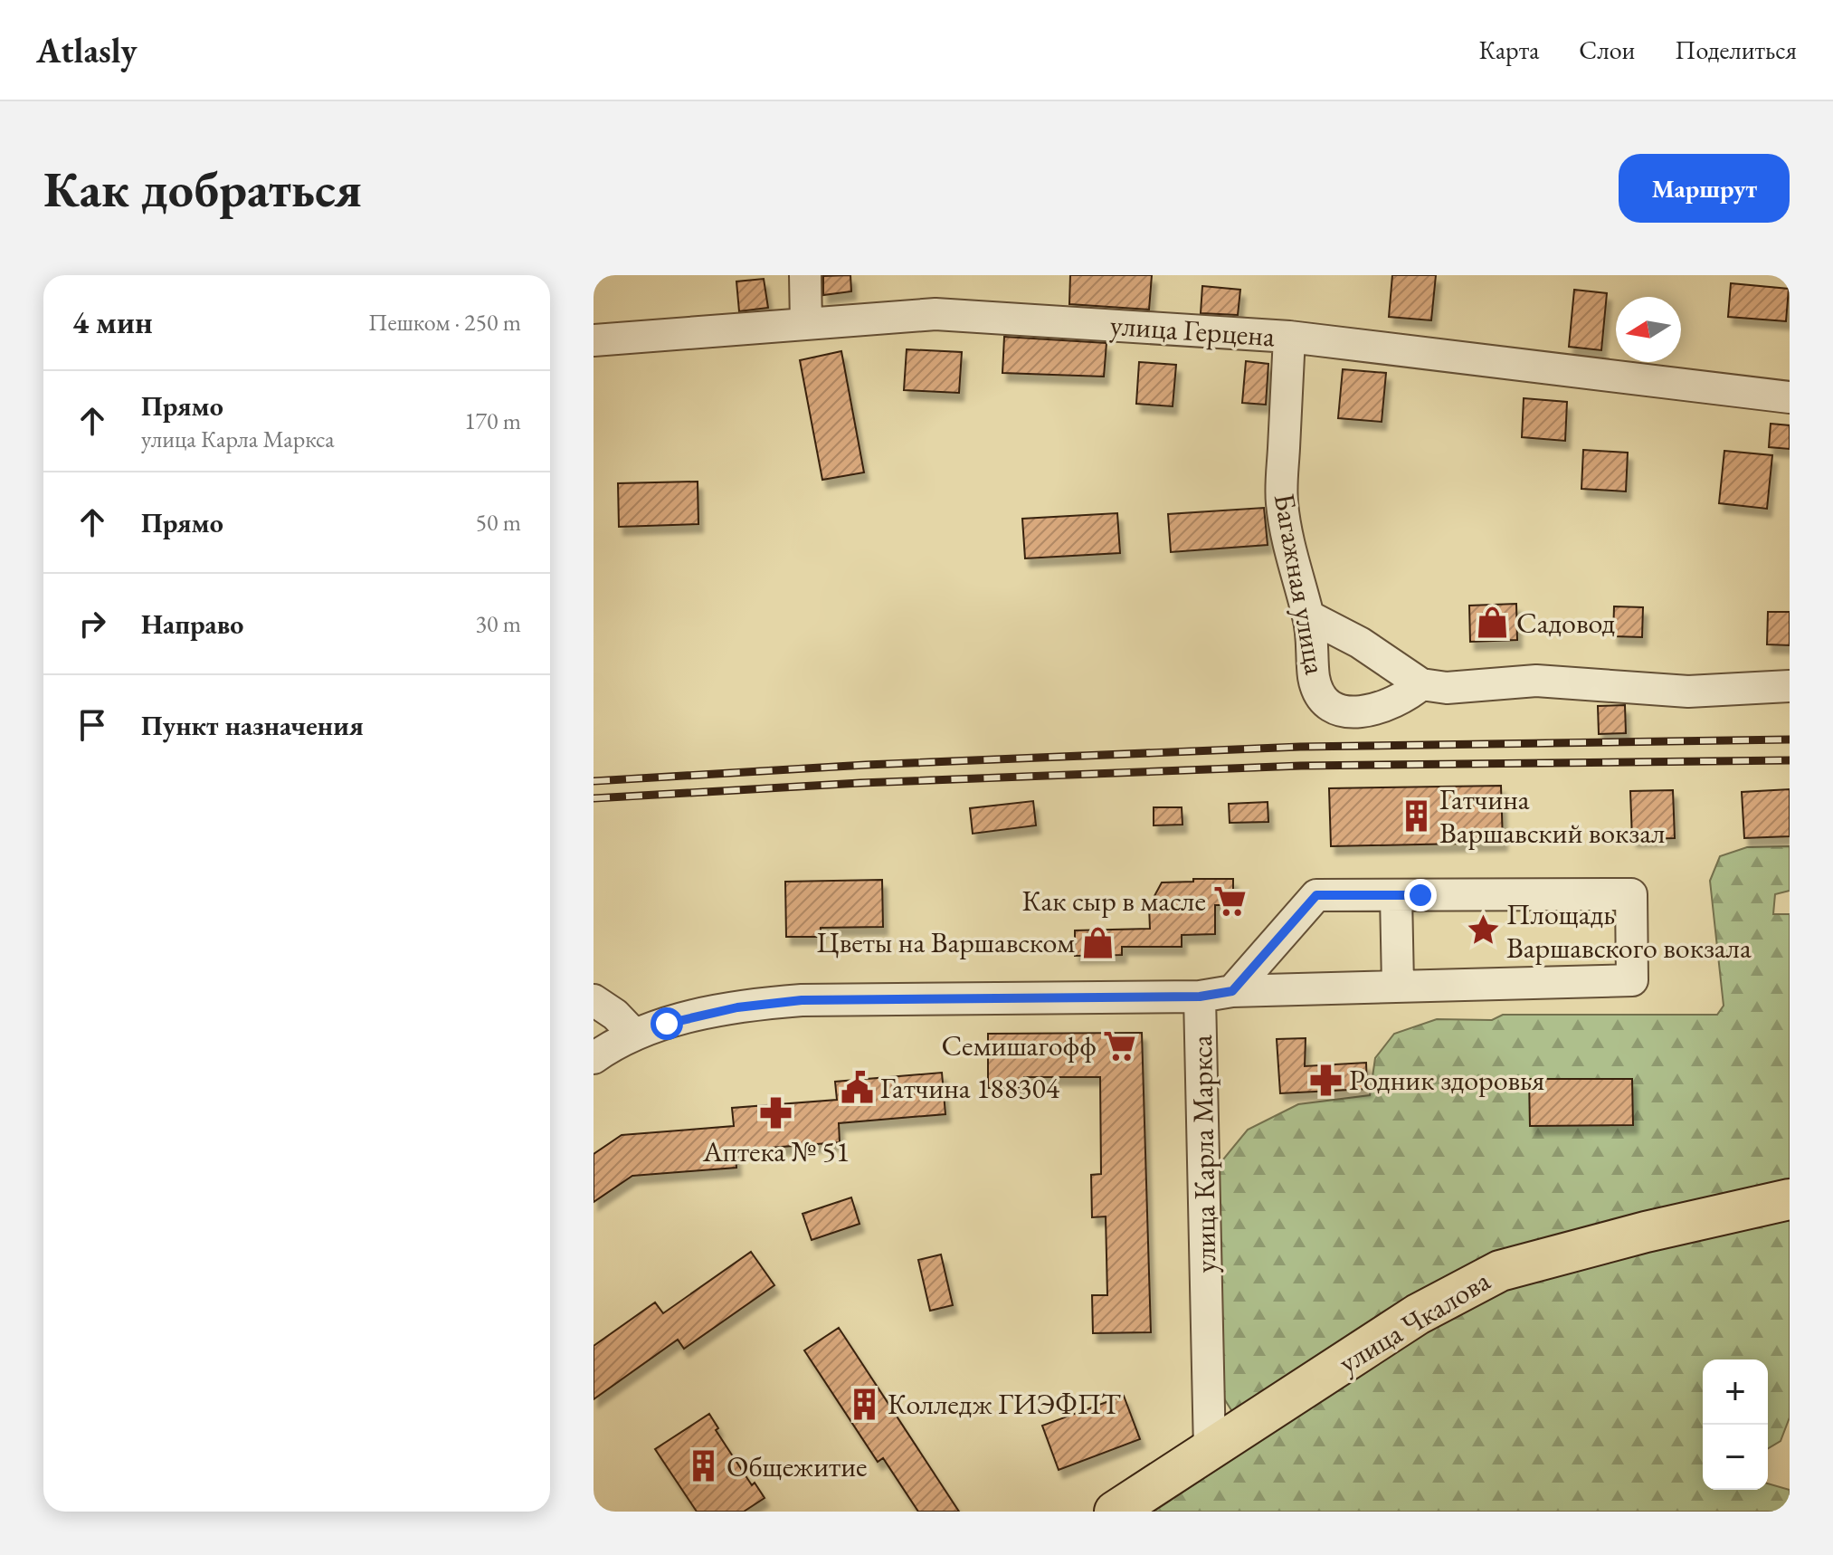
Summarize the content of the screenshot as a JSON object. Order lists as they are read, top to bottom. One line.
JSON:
{"streets":{"main road":["улица Чкалова"],"street":["улица Герцена","Багажная улица","улица Карла Маркса"]},"crossings":[["улица Герцена","Багажная улица"],["улица Карла Маркса","улица Чкалова"]],"places":{"shop":["Садовод","Цветы на Варшавском"],"building":["Гатчина Варшавский вокзал","Колледж ГИЭФПТ","Общежитие"],"supermarket":["Как сыр в масле","Семишагофф"],"place":["Площадь Варшавского вокзала"],"pharmacy":["Родник здоровья","Аптека № 51"],"public building":["Гатчина 188304"]},"north":"left","page":{"header":"Atlasly","nav":["Карта","Слои","Поделиться"],"buttons":"Маршрут","title":"Как добраться","heading":["4 мин","Пешком · 250 m"],"list":[["Прямо","улица Карла Маркса","170 m"],["Прямо","50 m"],["Направо","30 m"],"Пункт назначения"],"map_buttons":["+","−"]}}
